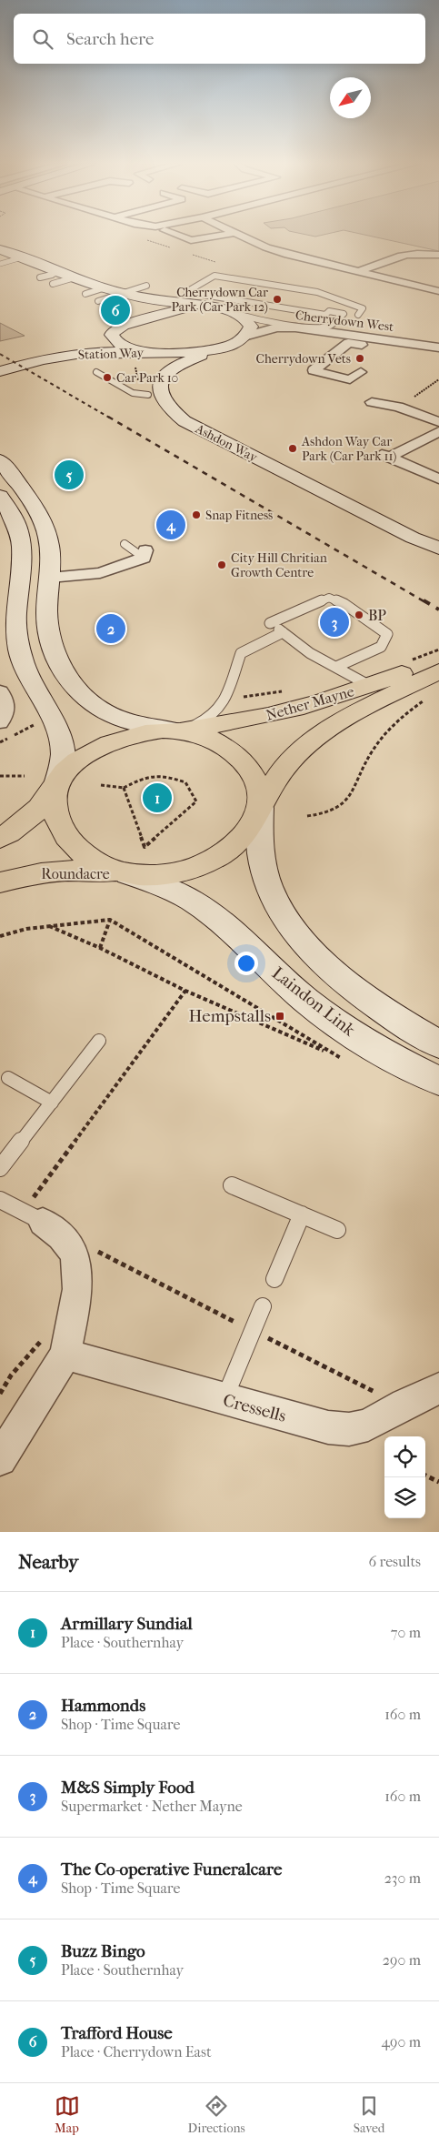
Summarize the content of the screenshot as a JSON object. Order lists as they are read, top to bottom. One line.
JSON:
{"streets":{"main road":["Nether Mayne","Roundacre"],"street":["Cherrydown West","Station Way","Ashdon Way","Laindon Link","Cressells"]},"crossings":[["Station Way","Ashdon Way"],["Nether Mayne","Roundacre"],["Nether Mayne","Laindon Link"],["Roundacre","Laindon Link"]],"places":{"other":["Cherrydown Car Park (Car Park 12)","Cherrydown Vets","Car Park 10","Ashdon Way Car Park (Car Park 11)","Snap Fitness","City Hill Chritian Growth Centre","BP"],"transit":["Hempstalls"]},"north":"bottom left","page":{"search":"Search here","pins":["6","5","4","3","2","1"],"heading":["Nearby","6 results"],"list":[{"mark":"1","name":"Armillary Sundial","note":"Place · Southernhay","value":"70 m"},{"mark":"2","name":"Hammonds","note":"Shop · Time Square","value":"160 m"},{"mark":"3","name":"M&S Simply Food","note":"Supermarket · Nether Mayne","value":"160 m"},{"mark":"4","name":"The Co-operative Funeralcare","note":"Shop · Time Square","value":"230 m"},{"mark":"5","name":"Buzz Bingo","note":"Place · Southernhay","value":"290 m"},{"mark":"6","name":"Trafford House","note":"Place · Cherrydown East","value":"490 m"}],"nav":["Map","Directions","Saved"]}}
